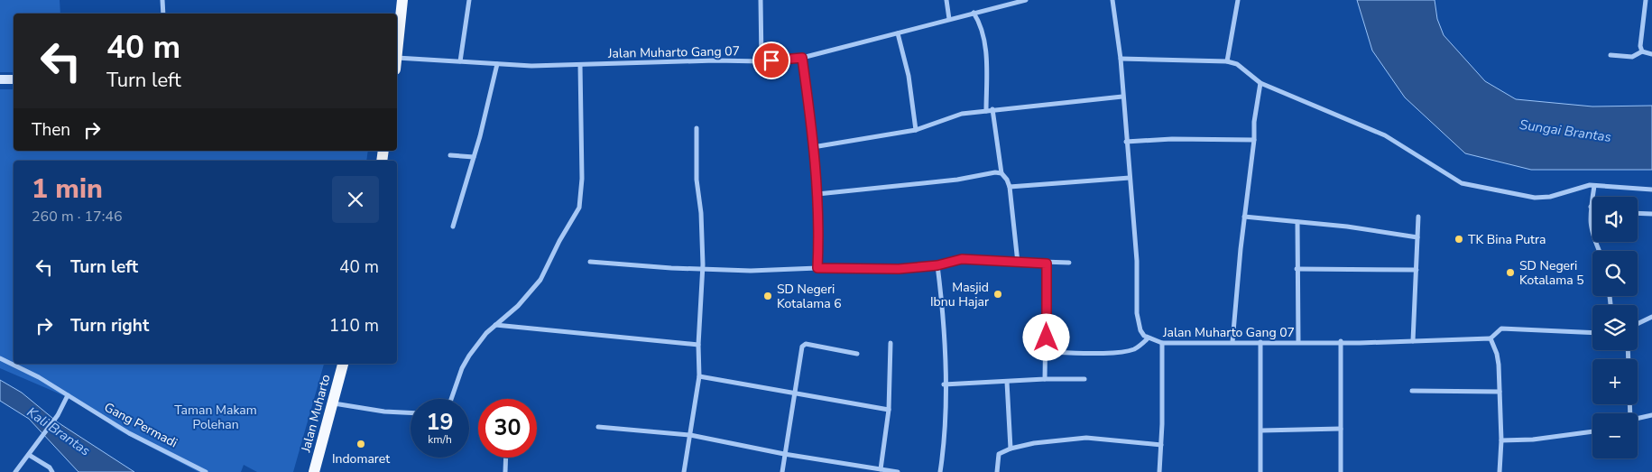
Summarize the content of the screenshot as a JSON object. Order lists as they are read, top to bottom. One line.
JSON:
{"streets":{"main road":["Jalan Muharto"],"street":["Jalan Muharto Gang 07","Gang Permadi"]},"water":["Sungai Brantas","Kali Brantas"],"parks":["Taman Makam Polehan"],"places":["TK Bina Putra","SD Negeri Kotalama 5","Masjid Ibnu Hajar","SD Negeri Kotalama 6","Indomaret"],"page":{"turn":["40 m","Turn left"],"then":"Then","heading":["1 min","260 m · 17:46"],"map_buttons":["+","−"],"list":[{"name":"Turn left","value":"40 m"},{"name":"Turn right","value":"110 m"}],"speed":"19 km/h","limit":"30"}}
